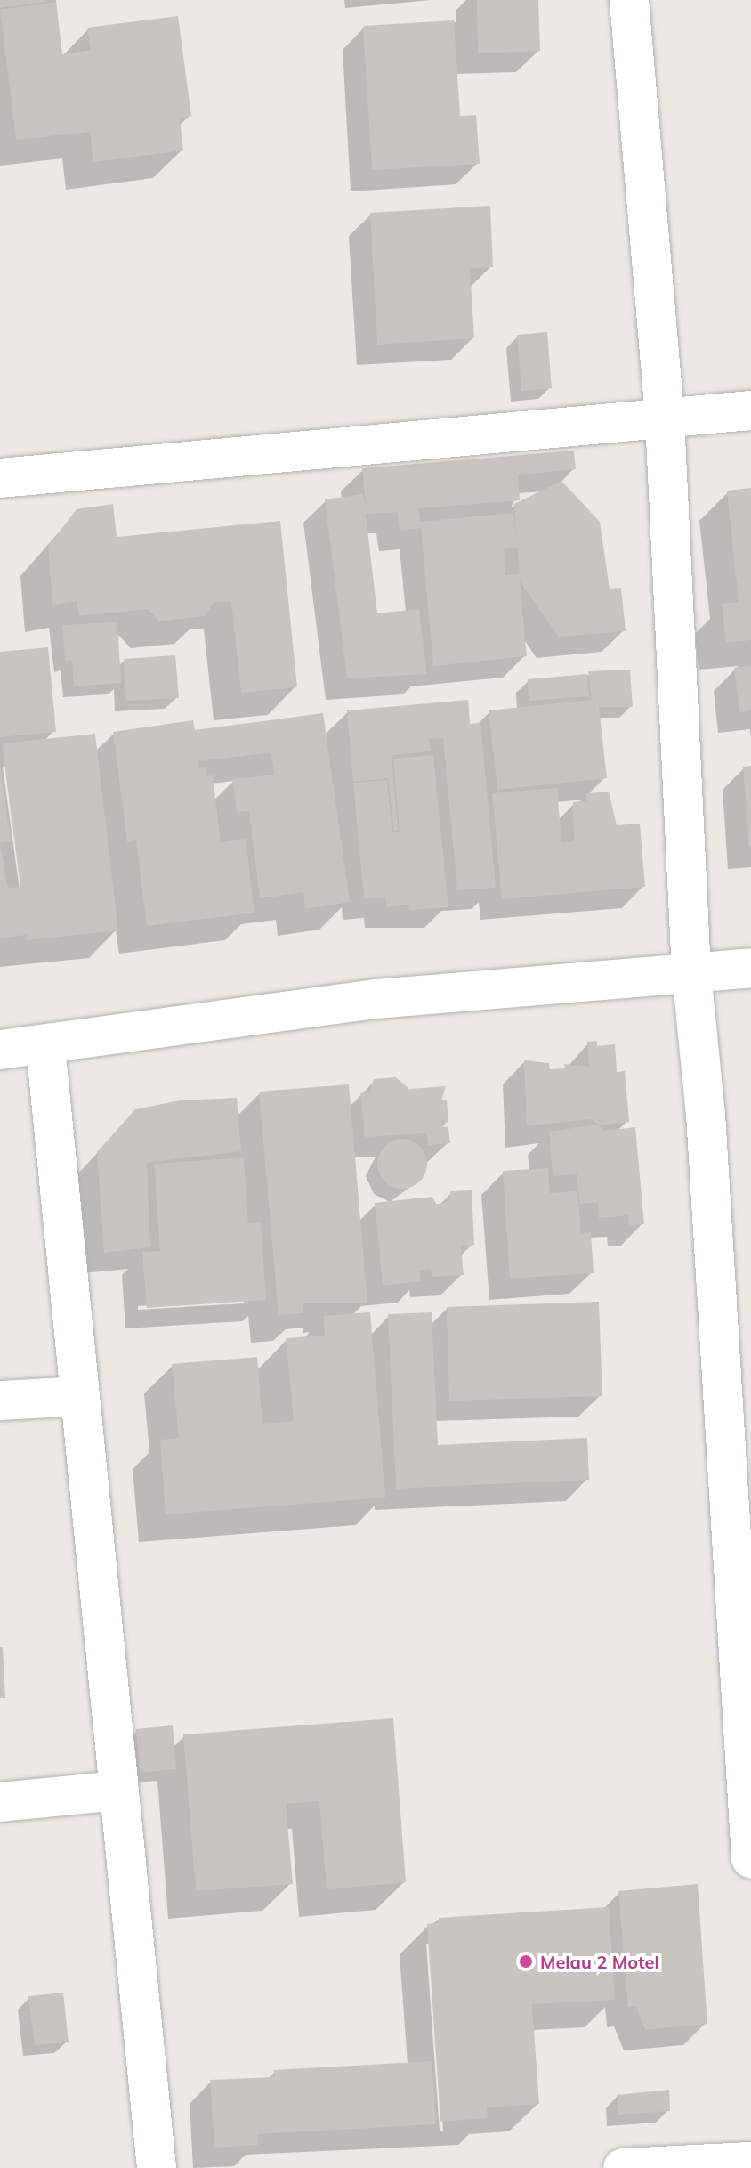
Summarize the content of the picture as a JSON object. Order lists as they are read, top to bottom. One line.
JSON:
{"places":["Melau 2 Motel"]}
